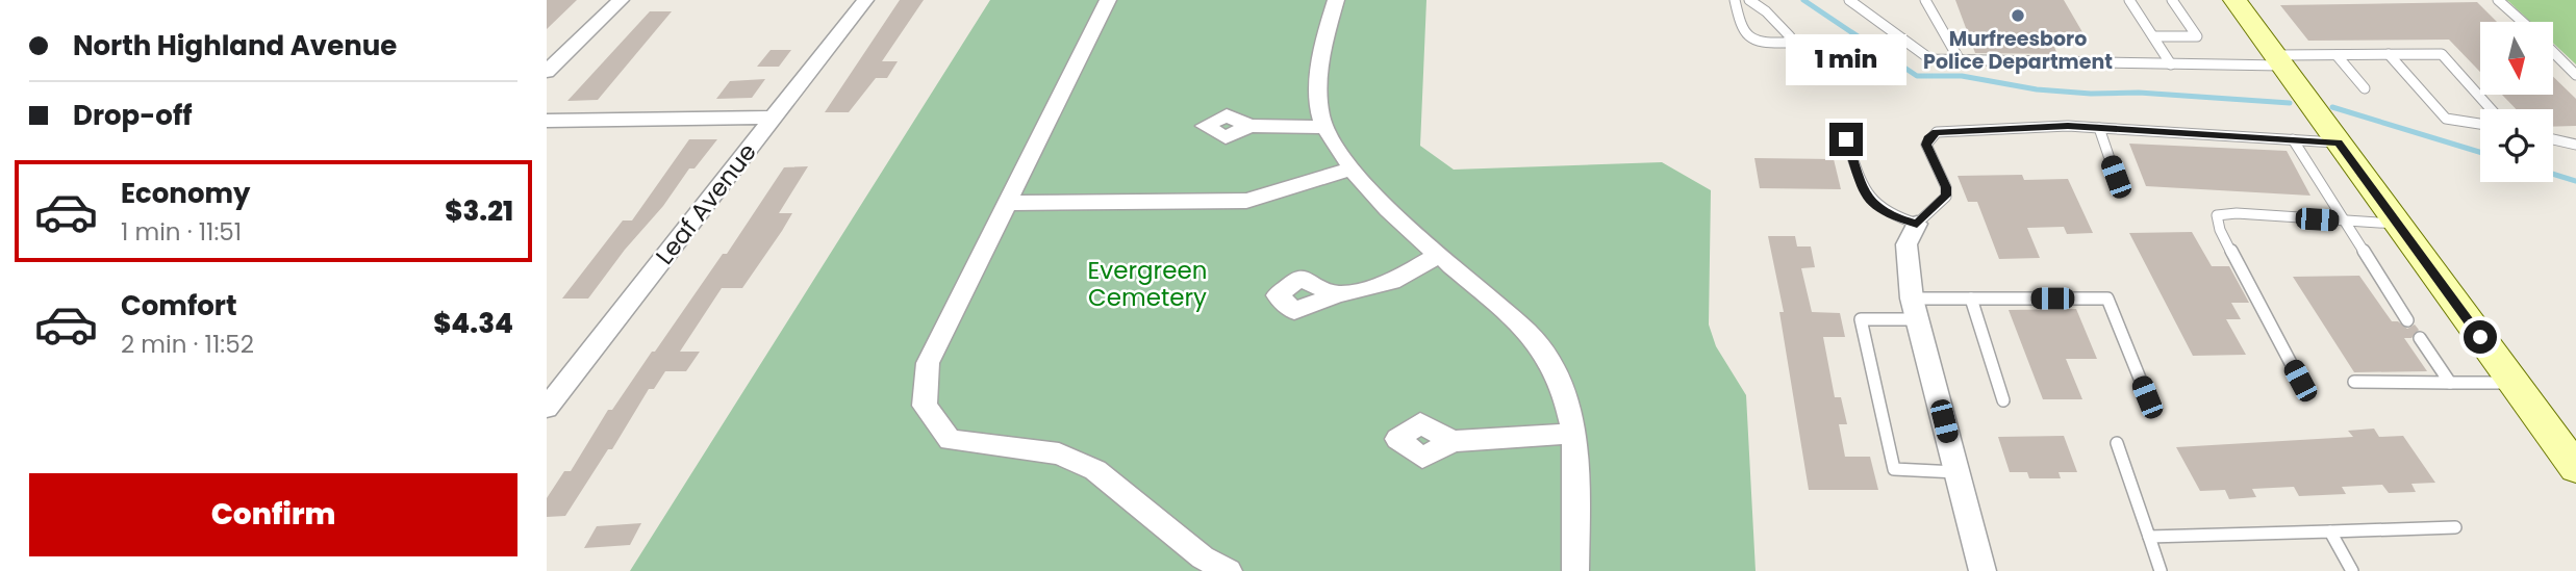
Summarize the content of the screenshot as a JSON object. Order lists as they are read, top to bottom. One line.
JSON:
{"streets":{"street":["Leaf Avenue"]},"parks":["Evergreen Cemetery"],"places":["Murfreesboro Police Department"],"north":"bottom","page":{"banner":["North Highland Avenue","Drop-off"],"bubble":"1 min","list":[{"name":"Economy","note":"1 min · 11:51","value":"$3.21"},{"name":"Comfort","note":"2 min · 11:52","value":"$4.34"}],"buttons":"Confirm"}}
